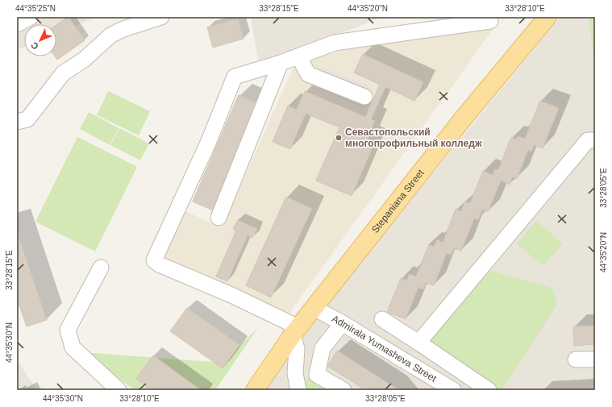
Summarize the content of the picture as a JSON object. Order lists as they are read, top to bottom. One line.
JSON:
{"streets":{"main road":["Stepaniana Street"],"street":["Admirala Yumasheva Street"]},"crossings":[["Stepaniana Street","Admirala Yumasheva Street"]],"places":["Севастопольский многопрофильный колледж"],"north":"bottom left","coordinates":["44°35'25\"N","33°28'15\"E","44°35'20\"N","33°28'10\"E","33°28'05\"E","44°35'30\"N"]}
